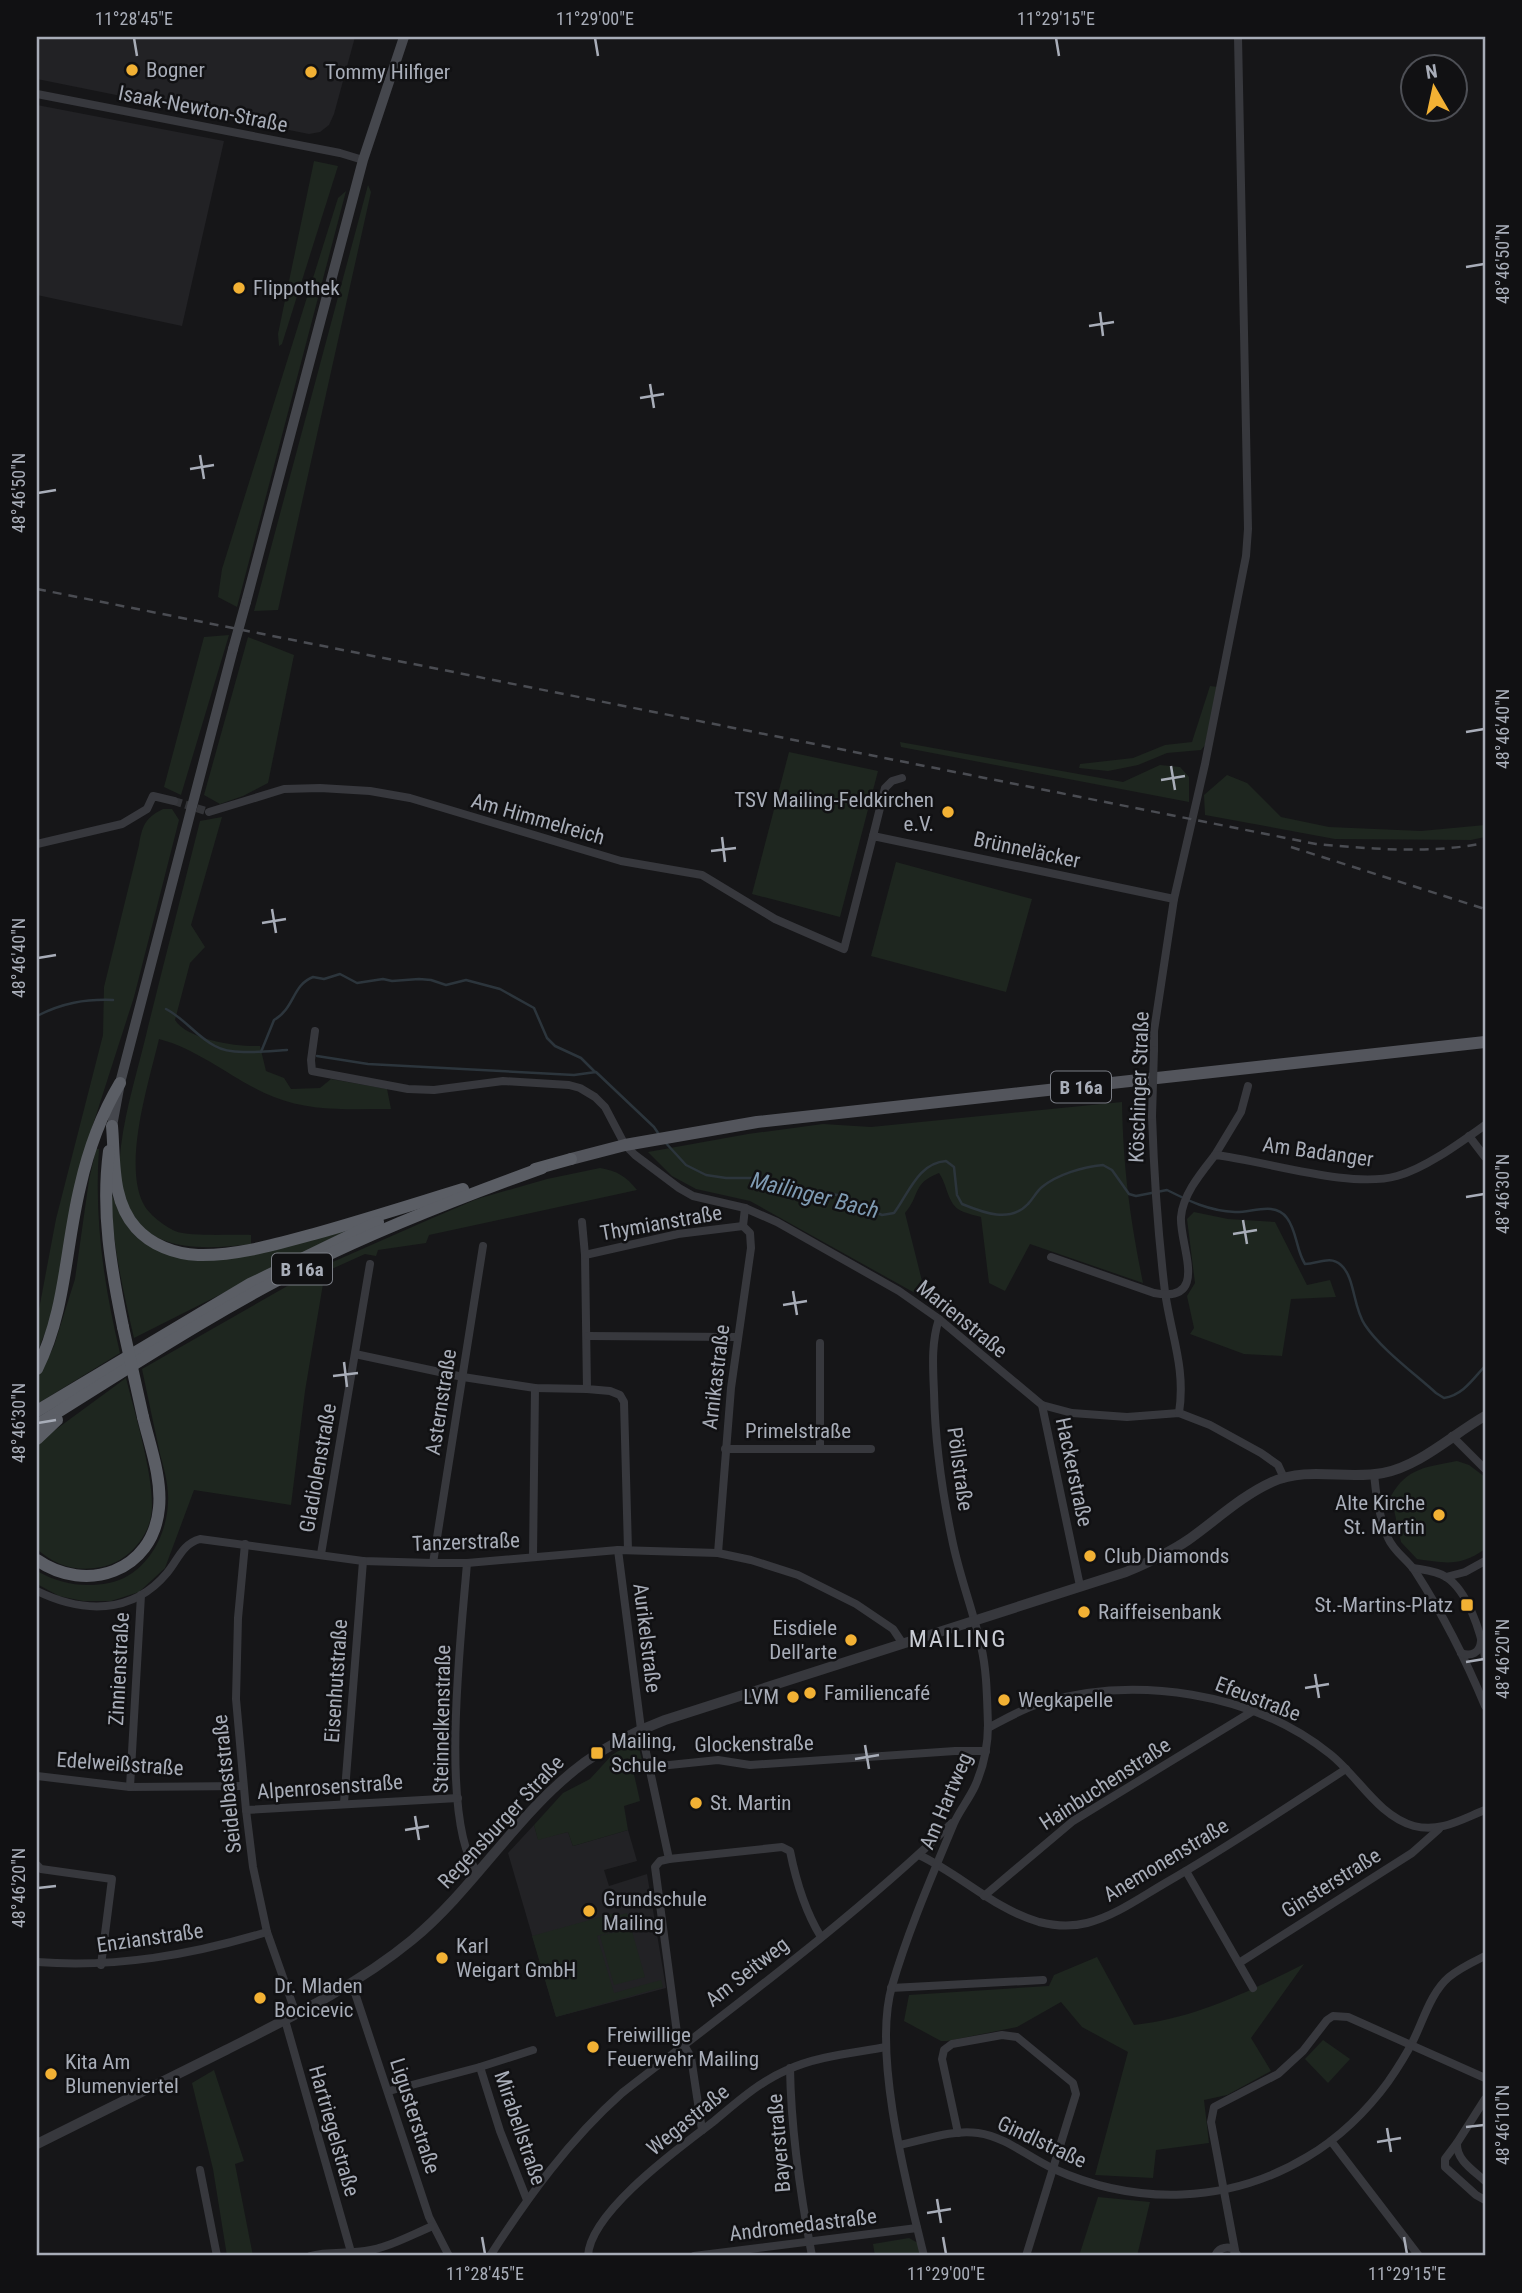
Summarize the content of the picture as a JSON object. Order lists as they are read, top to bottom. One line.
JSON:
{"streets":{"highway":["B 16a"],"street":["Isaak-Newton-Straße","Am Himmelreich","Brünneläcker","Köschinger Straße","Am Badanger","Thymianstraße","Marienstraße","Arnikastraße","Asternstraße","Primelstraße","Gladiolenstraße","Pöllstraße","Hackerstraße","Tanzerstraße","Aurikelstraße","Zinnienstraße","Eisenhutstraße","Efeustraße","Steinnelkenstraße","Glockenstraße","Edelweißstraße","Seidelbaststraße","Hainbuchenstraße","Alpenrosenstraße","Am Hartweg","Regensburger Straße","Anemonenstraße","Ginsterstraße","Enzianstraße","Am Seitweg","Ligusterstraße","Wegastraße","Mirabellstraße","Hartriegelstraße","Gindlstraße","Bayerstraße","Andromedastraße"]},"crossings":[["Am Himmelreich","Brünneläcker"],["Brünneläcker","Köschinger Straße"],["B 16a","Marienstraße"],["Köschinger Straße","Am Badanger"],["Köschinger Straße","Marienstraße"],["Thymianstraße","Arnikastraße"],["Marienstraße","Arnikastraße"],["Marienstraße","Pöllstraße"],["Marienstraße","Hackerstraße"],["Marienstraße","Regensburger Straße"],["Arnikastraße","Primelstraße"],["Arnikastraße","Tanzerstraße"],["Asternstraße","Tanzerstraße"],["Gladiolenstraße","Tanzerstraße"],["Pöllstraße","Am Hartweg"],["Pöllstraße","Regensburger Straße"],["Hackerstraße","Regensburger Straße"],["Tanzerstraße","Aurikelstraße"],["Tanzerstraße","Zinnienstraße"],["Tanzerstraße","Eisenhutstraße"],["Tanzerstraße","Steinnelkenstraße"],["Tanzerstraße","Seidelbaststraße"],["Tanzerstraße","Regensburger Straße"],["Aurikelstraße","Glockenstraße"],["Aurikelstraße","Regensburger Straße"],["Zinnienstraße","Edelweißstraße"],["Eisenhutstraße","Alpenrosenstraße"],["Efeustraße","Hainbuchenstraße"],["Efeustraße","Am Hartweg"],["Efeustraße","Anemonenstraße"],["Efeustraße","Ginsterstraße"],["Steinnelkenstraße","Alpenrosenstraße"],["Steinnelkenstraße","Regensburger Straße"],["Glockenstraße","Am Hartweg"],["Edelweißstraße","Seidelbaststraße"],["Seidelbaststraße","Alpenrosenstraße"],["Seidelbaststraße","Regensburger Straße"],["Seidelbaststraße","Enzianstraße"],["Hainbuchenstraße","Anemonenstraße"],["Am Hartweg","Regensburger Straße"],["Am Hartweg","Anemonenstraße"],["Am Hartweg","Am Seitweg"],["Am Hartweg","Wegastraße"],["Am Hartweg","Gindlstraße"],["Am Hartweg","Andromedastraße"],["Regensburger Straße","Ligusterstraße"],["Regensburger Straße","Hartriegelstraße"],["Anemonenstraße","Am Seitweg"],["Am Seitweg","Mirabellstraße"],["Ligusterstraße","Mirabellstraße"],["Wegastraße","Bayerstraße"],["Bayerstraße","Andromedastraße"]],"districts":["MAILING"],"water":["Mailinger Bach"],"places":{"other":["Bogner","Tommy Hilfiger","Flippothek","TSV Mailing-Feldkirchen e.V.","Alte Kirche St. Martin","Club Diamonds","Raiffeisenbank","Eisdiele Dell'arte","Familiencafé","LVM","Wegkapelle","St. Martin","Grundschule Mailing","Karl Weigart GmbH","Dr. Mladen Bocicevic","Freiwillige Feuerwehr Mailing","Kita Am Blumenviertel"],"transit":["St.-Martins-Platz","Mailing, Schule"]},"north":"top","coordinates":["11°28'45\"E","11°29'00\"E","11°29'15\"E","48°46'50\"N","48°46'40\"N","48°46'30\"N","48°46'20\"N","48°46'10\"N"]}
